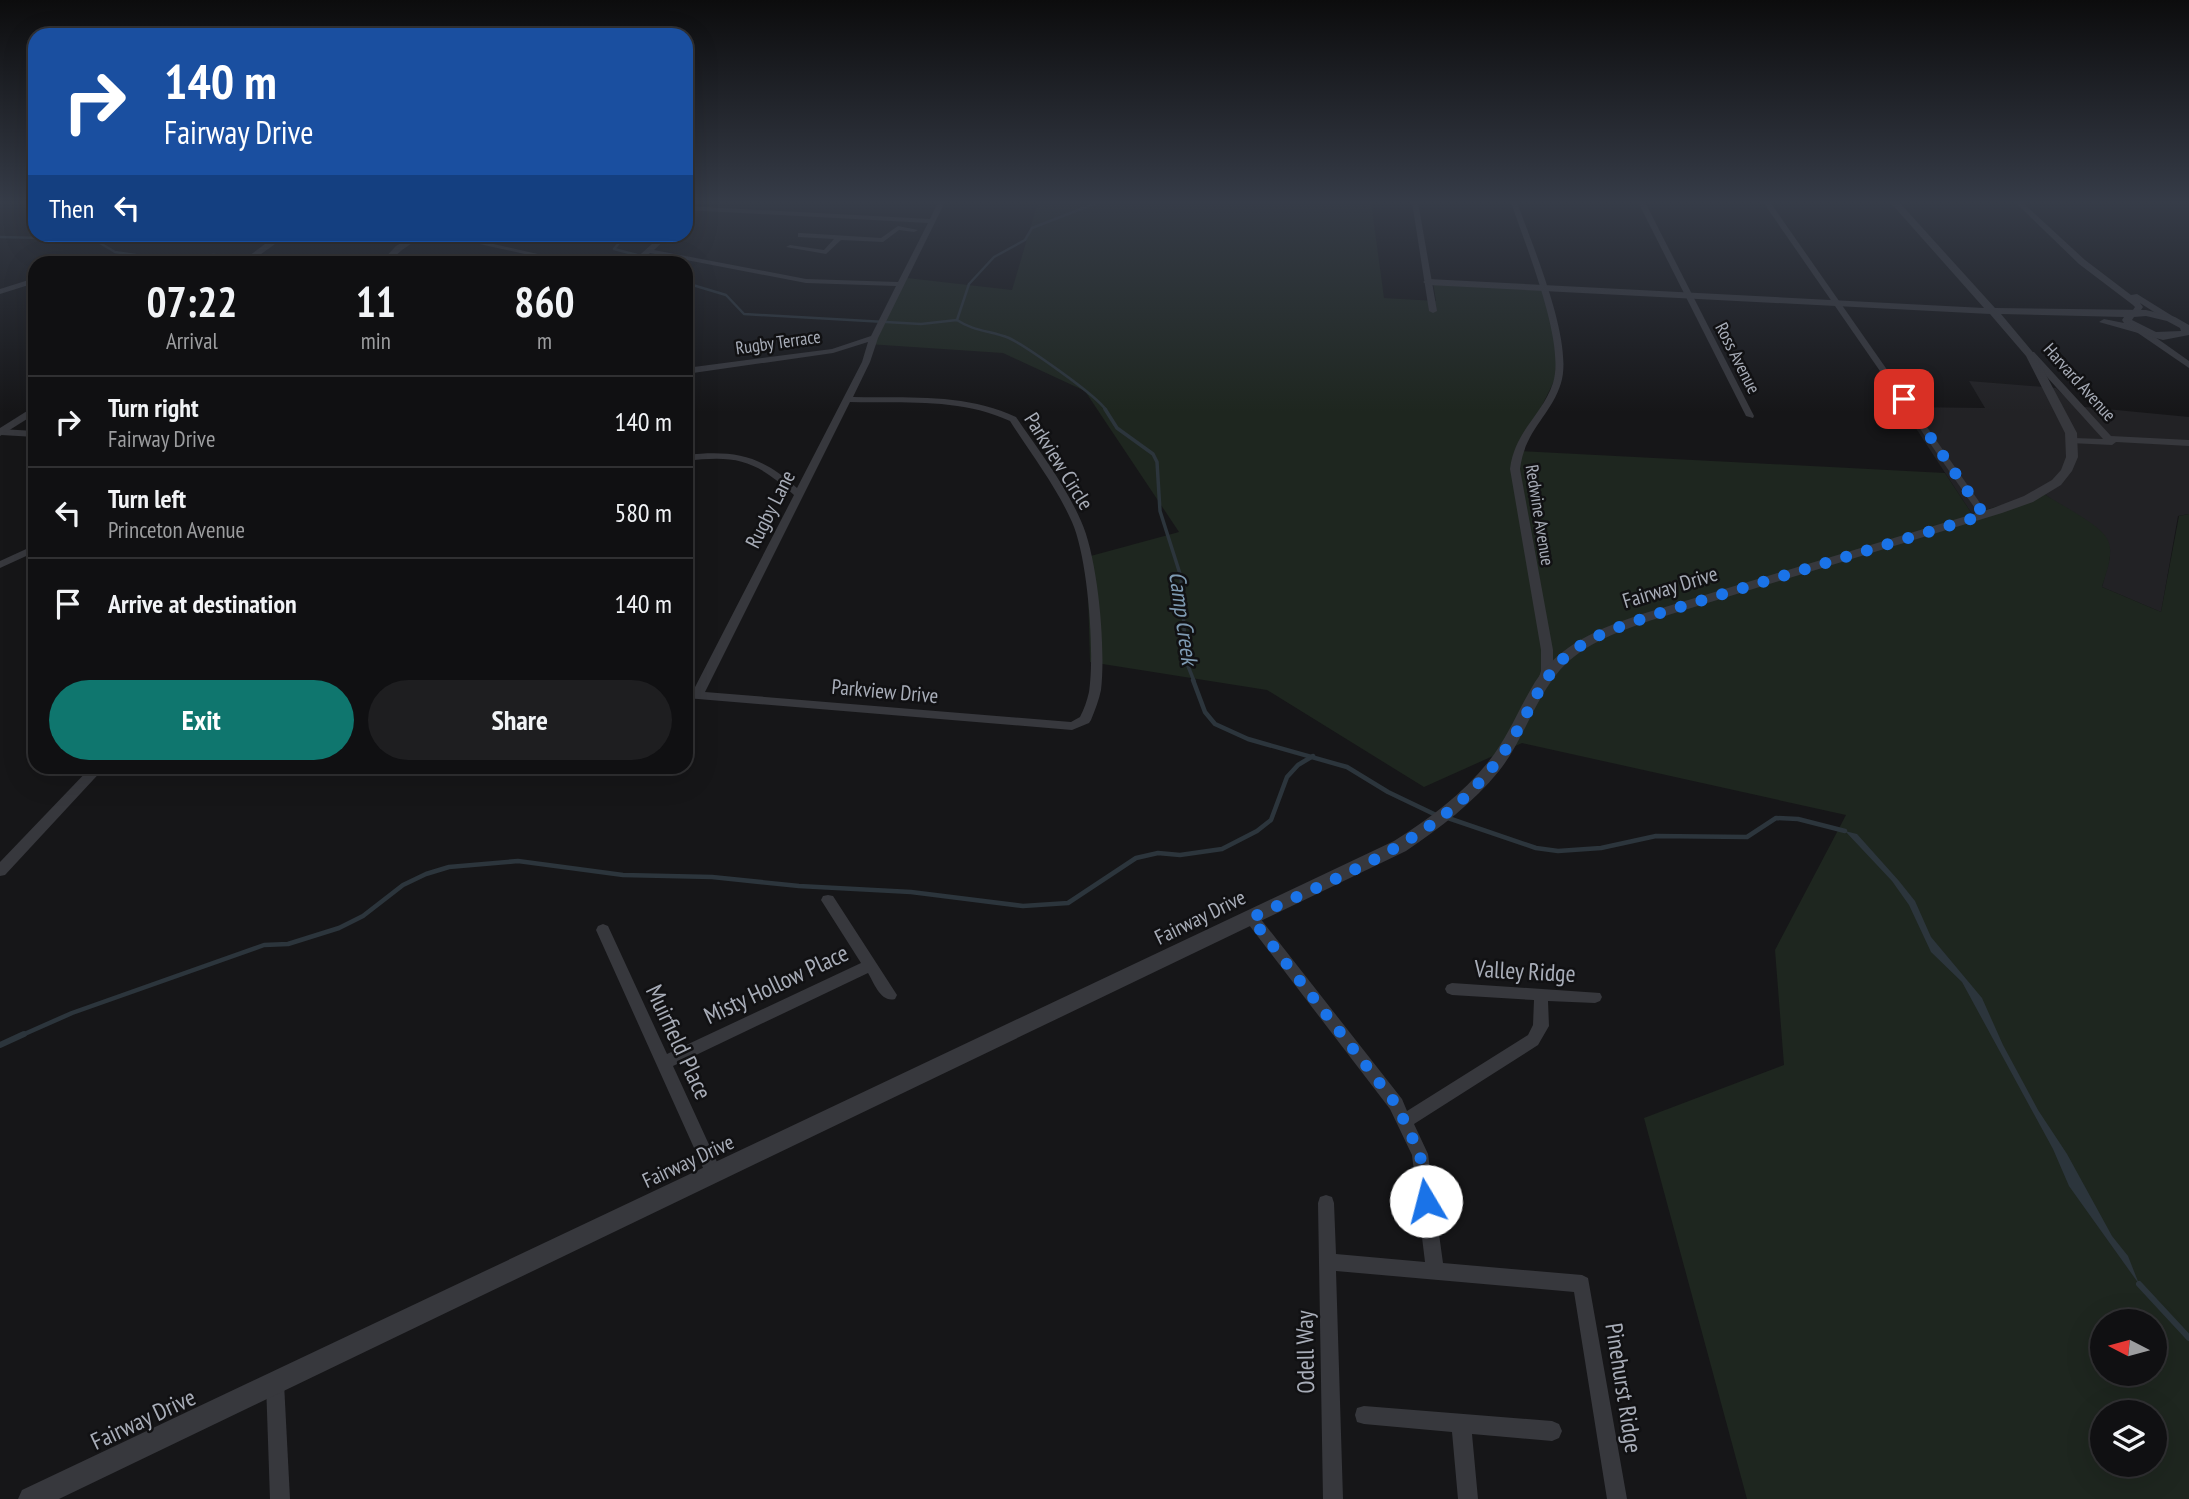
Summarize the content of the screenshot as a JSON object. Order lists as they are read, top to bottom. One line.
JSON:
{"streets":{"street":["Rugby Terrace","Ross Avenue","Harvard Avenue","Parkview Circle","Rugby Lane","Redwine Avenue","Fairway Drive","Parkview Drive","Valley Ridge","Misty Hollow Place","Muirfield Place","Odell Way","Pinehurst Ridge"]},"crossings":[["Rugby Terrace","Rugby Lane"],["Harvard Avenue","Fairway Drive"],["Parkview Circle","Rugby Lane"],["Parkview Circle","Parkview Drive"],["Redwine Avenue","Fairway Drive"],["Fairway Drive","Muirfield Place"],["Misty Hollow Place","Muirfield Place"]],"water":["Camp Creek"],"north":"left","page":{"turn":["140 m","Fairway Drive"],"then":"Then","eta":["07:22","Arrival","11","min","860","m"],"list":[{"name":"Turn right","note":"Fairway Drive","value":"140 m"},{"name":"Turn left","note":"Princeton Avenue","value":"580 m"},{"name":"Arrive at destination","value":"140 m"}],"buttons":["Exit","Share"]}}
